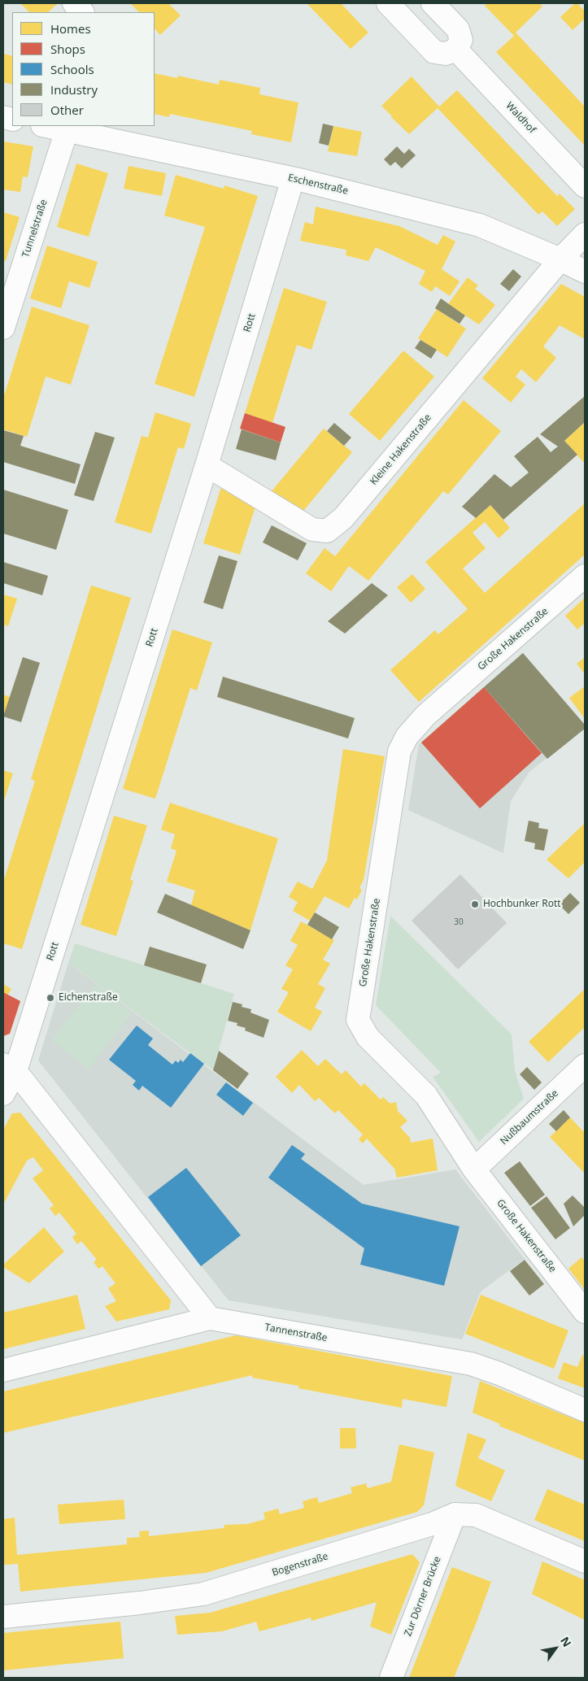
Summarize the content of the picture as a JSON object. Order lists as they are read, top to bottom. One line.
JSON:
{"streets":{"street":["Waldhof","Eschenstraße","Tunnelstraße","Rott","Kleine Hakenstraße","Große Hakenstraße","Nußbaumstraße","Tannenstraße","Bogenstraße","Zur Dörner Brücke"]},"crossings":[["Eschenstraße","Tunnelstraße"],["Eschenstraße","Rott"],["Eschenstraße","Kleine Hakenstraße"],["Rott","Kleine Hakenstraße"],["Große Hakenstraße","Nußbaumstraße"],["Bogenstraße","Zur Dörner Brücke"]],"places":["Hochbunker Rott","Eichenstraße"],"house_numbers":["30"],"legend":["Homes","Shops","Schools","Industry","Other"],"north":"top right"}
